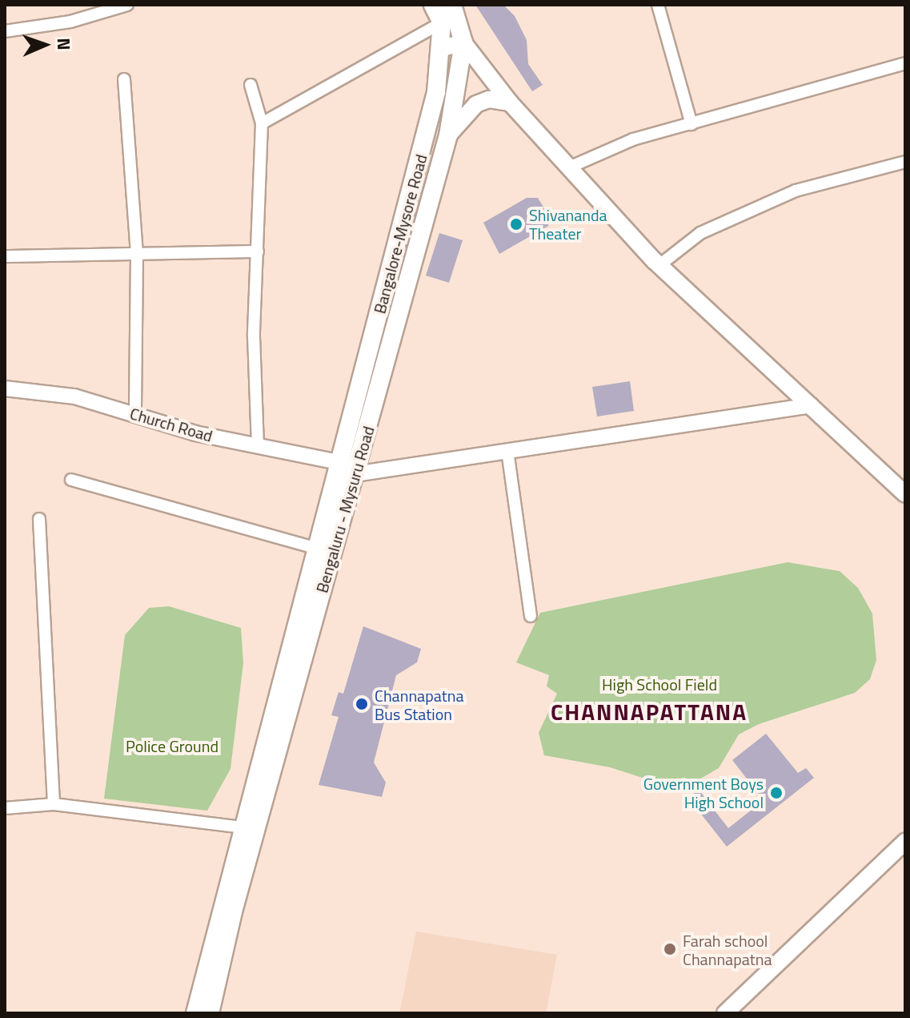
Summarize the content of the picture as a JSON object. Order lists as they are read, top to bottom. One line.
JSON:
{"streets":{"main road":["Bangalore-Mysore Road","Bengaluru - Mysuru Road"],"street":["Church Road"]},"crossings":[["Bangalore-Mysore Road","Church Road"],["Bangalore-Mysore Road","Bengaluru - Mysuru Road"],["Church Road","Bengaluru - Mysuru Road"]],"districts":["CHANNAPATTANA"],"parks":["High School Field","Police Ground"],"places":["Shivananda Theater","Channapatna Bus Station","Government Boys High School","Farah school Channapatna"],"north":"right"}
